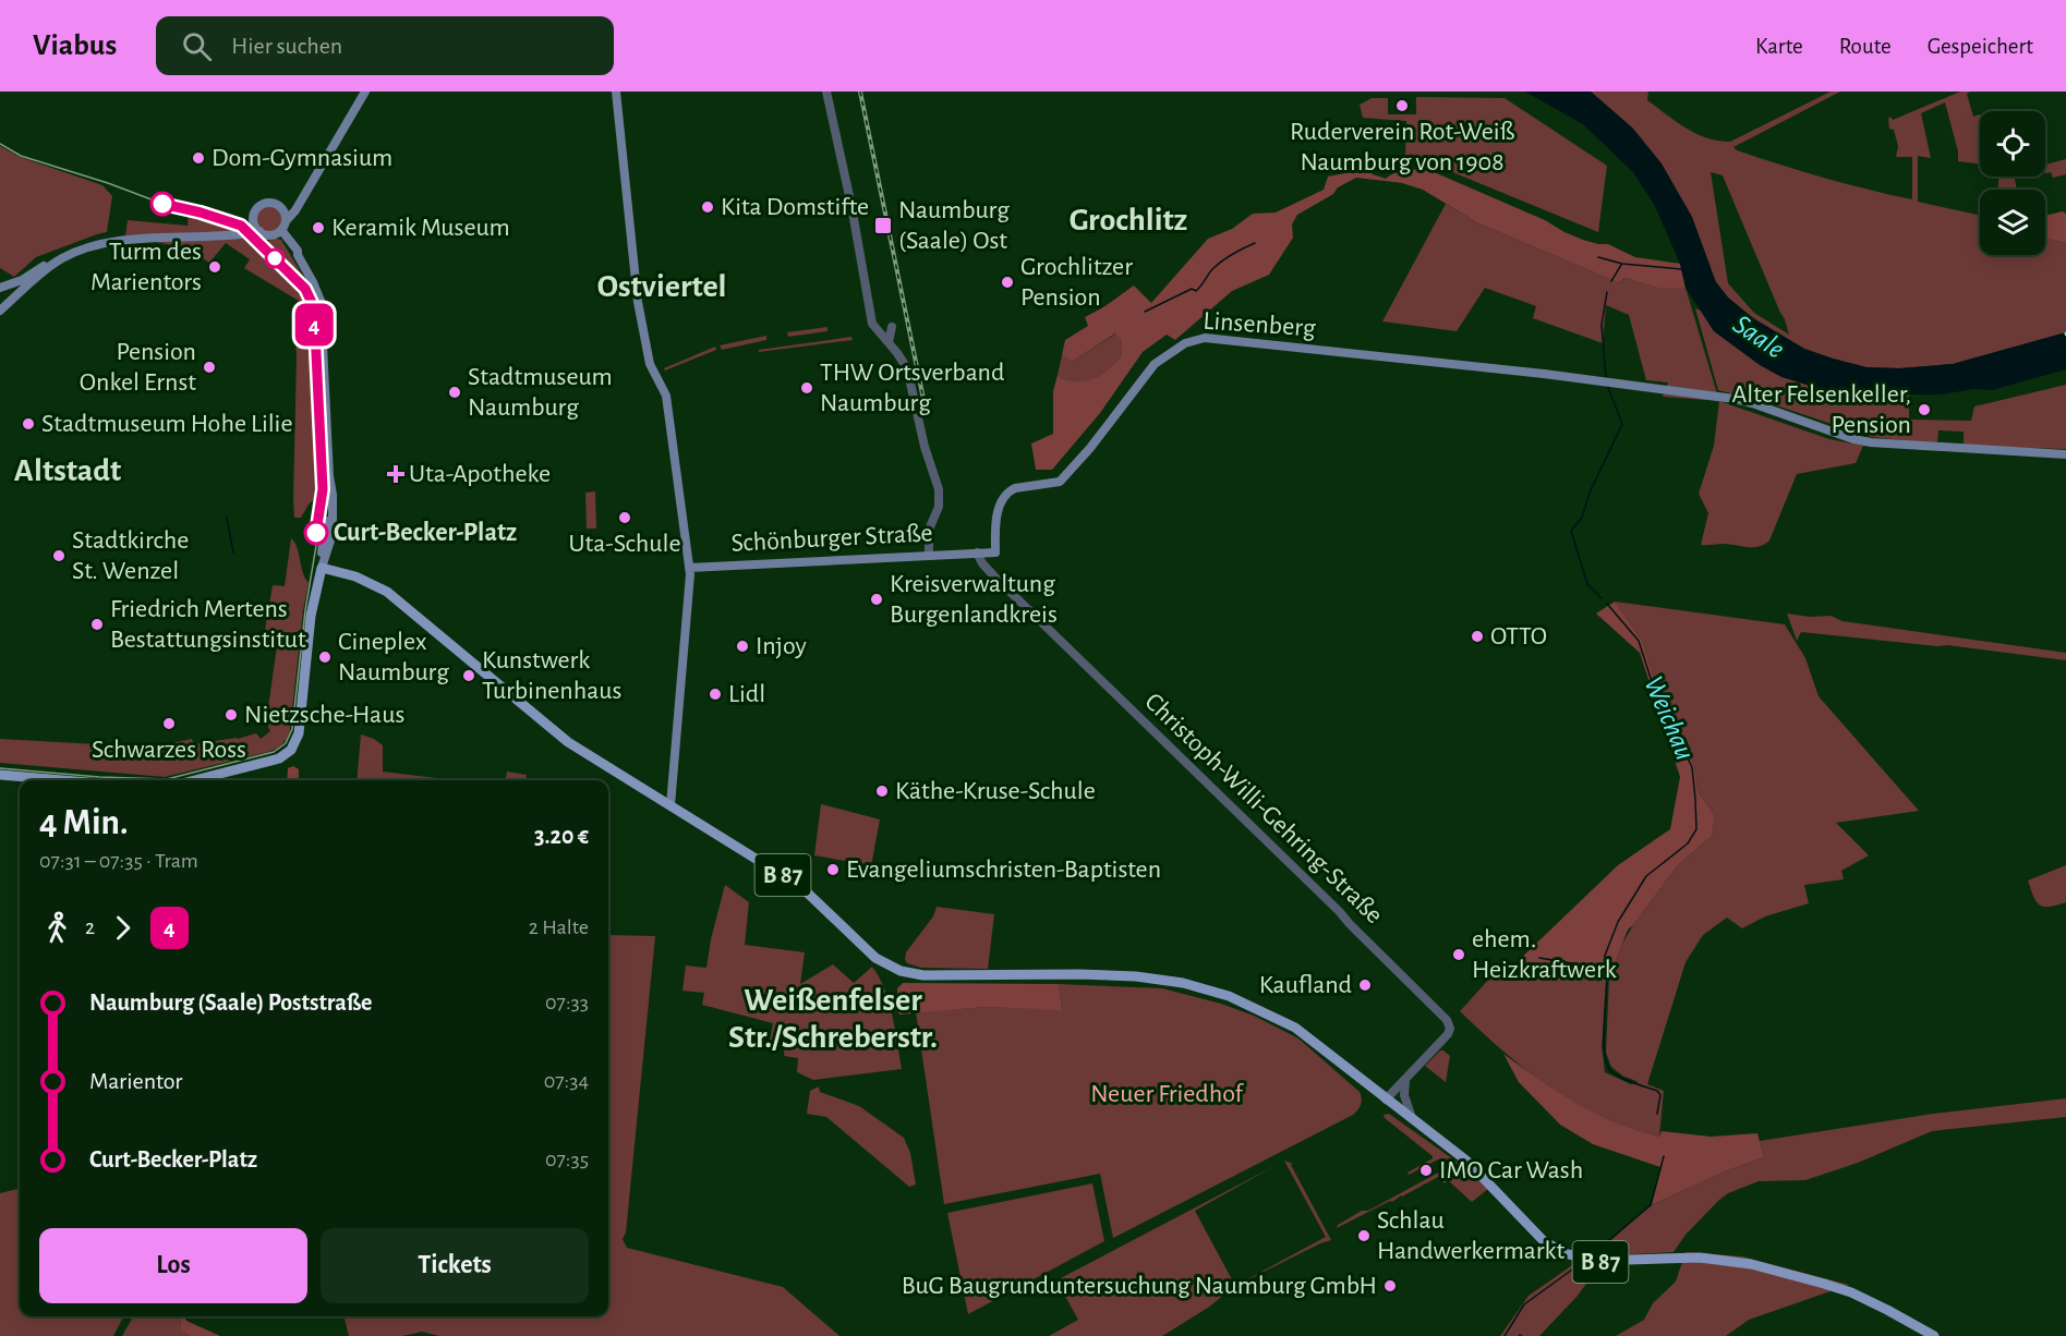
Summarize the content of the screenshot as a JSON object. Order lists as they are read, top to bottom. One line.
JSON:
{"streets":{"main road":["Linsenberg","Schönburger Straße","B 87"],"street":["Christoph-Willi-Gehring-Straße"]},"crossings":[["Linsenberg","Schönburger Straße"],["Linsenberg","Christoph-Willi-Gehring-Straße"],["Schönburger Straße","Christoph-Willi-Gehring-Straße"],["Christoph-Willi-Gehring-Straße","B 87"]],"districts":["Grochlitz","Ostviertel","Altstadt","Weißenfelser Str./Schreberstr."],"water":["Saale","Weichau"],"parks":["Neuer Friedhof"],"places":{"other":["Ruderverein Rot-Weiß Naumburg von 1908","Dom-Gymnasium","Kita Domstifte","Keramik Museum","Turm des Marientors","Grochlitzer Pension","Pension Onkel Ernst","THW Ortsverband Naumburg","Stadtmuseum Naumburg","Alter Felsenkeller, Pension","Stadtmuseum Hohe Lilie","Uta-Schule","Curt-Becker-Platz","Stadtkirche St. Wenzel","Kreisverwaltung Burgenlandkreis","Friedrich Mertens Bestattungsinstitut","OTTO","Injoy","Cineplex Naumburg","Kunstwerk Turbinenhaus","Lidl","Nietzsche-Haus","Schwarzes Ross","Käthe-Kruse-Schule","Evangeliumschristen-Baptisten","ehem. Heizkraftwerk","Kaufland","IMO Car Wash","Schlau Handwerkermarkt","BuG Baugrunduntersuchung Naumburg GmbH"],"transit":["Naumburg (Saale) Ost"],"health":["Uta-Apotheke"]},"lines":["tram line 4"],"page":{"header":"Viabus","search":"Hier suchen","nav":["Karte","Route","Gespeichert"],"on_map":"4","heading":["4 Min.","07:31 – 07:35 · Tram","3.20 €"],"legs":["2","4","2 Halte"],"list":[{"name":"Naumburg (Saale) Poststraße","value":"07:33"},{"name":"Marientor","value":"07:34"},{"name":"Curt-Becker-Platz","value":"07:35"}],"buttons":["Los","Tickets"]}}
